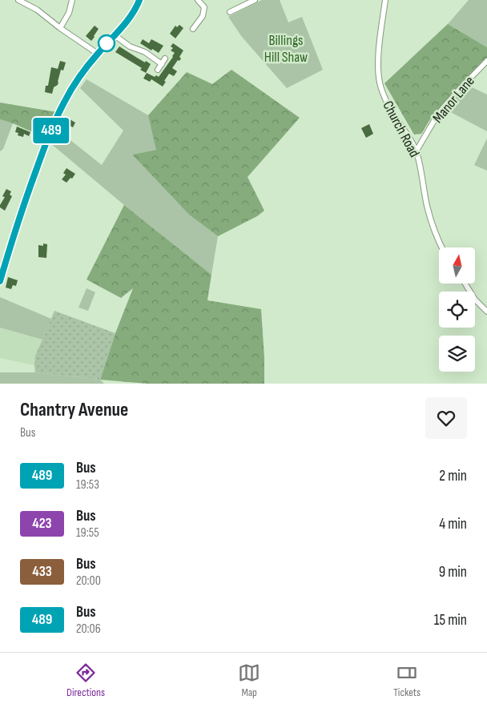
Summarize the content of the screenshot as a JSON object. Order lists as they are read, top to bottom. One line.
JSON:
{"streets":{"street":["Manor Lane","Church Road"]},"crossings":[["Manor Lane","Church Road"]],"parks":["Billings Hill Shaw"],"lines":["bus line 489"],"north":"top","page":{"on_map":"489","heading":["Chantry Avenue","Bus"],"list":[{"mark":"489","name":"Bus","note":"19:53","value":"2 min"},{"mark":"423","name":"Bus","note":"19:55","value":"4 min"},{"mark":"433","name":"Bus","note":"20:00","value":"9 min"},{"mark":"489","name":"Bus","note":"20:06","value":"15 min"}],"tabs":["Directions","Map","Tickets"]}}
